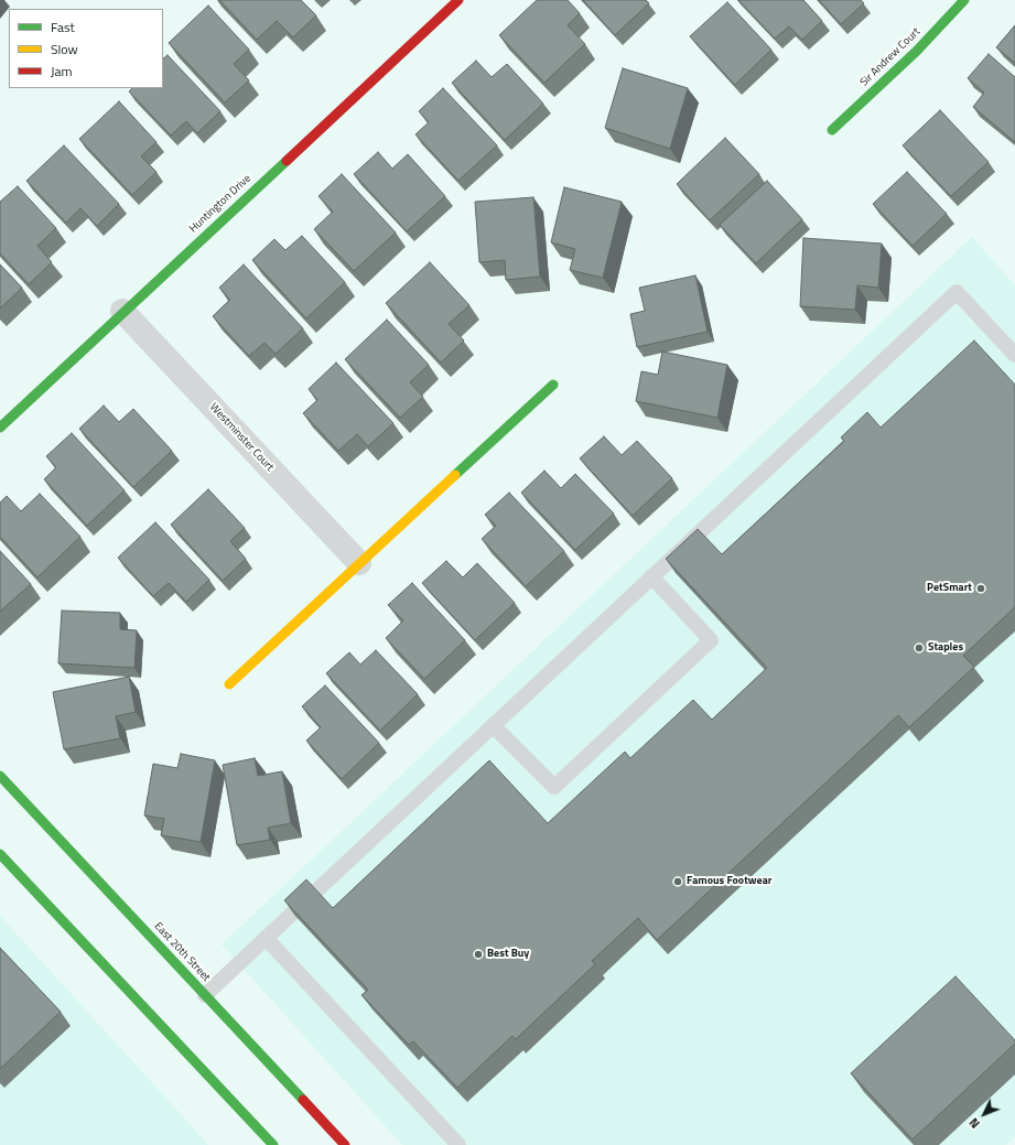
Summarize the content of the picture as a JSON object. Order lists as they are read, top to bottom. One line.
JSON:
{"streets":{"street":["Sir Andrew Court","Huntington Drive","Westminster Court","East 20th Street"]},"crossings":[["Huntington Drive","Westminster Court"]],"places":["PetSmart","Staples","Famous Footwear","Best Buy"],"legend":["Fast","Slow","Jam"],"north":"bottom left"}
